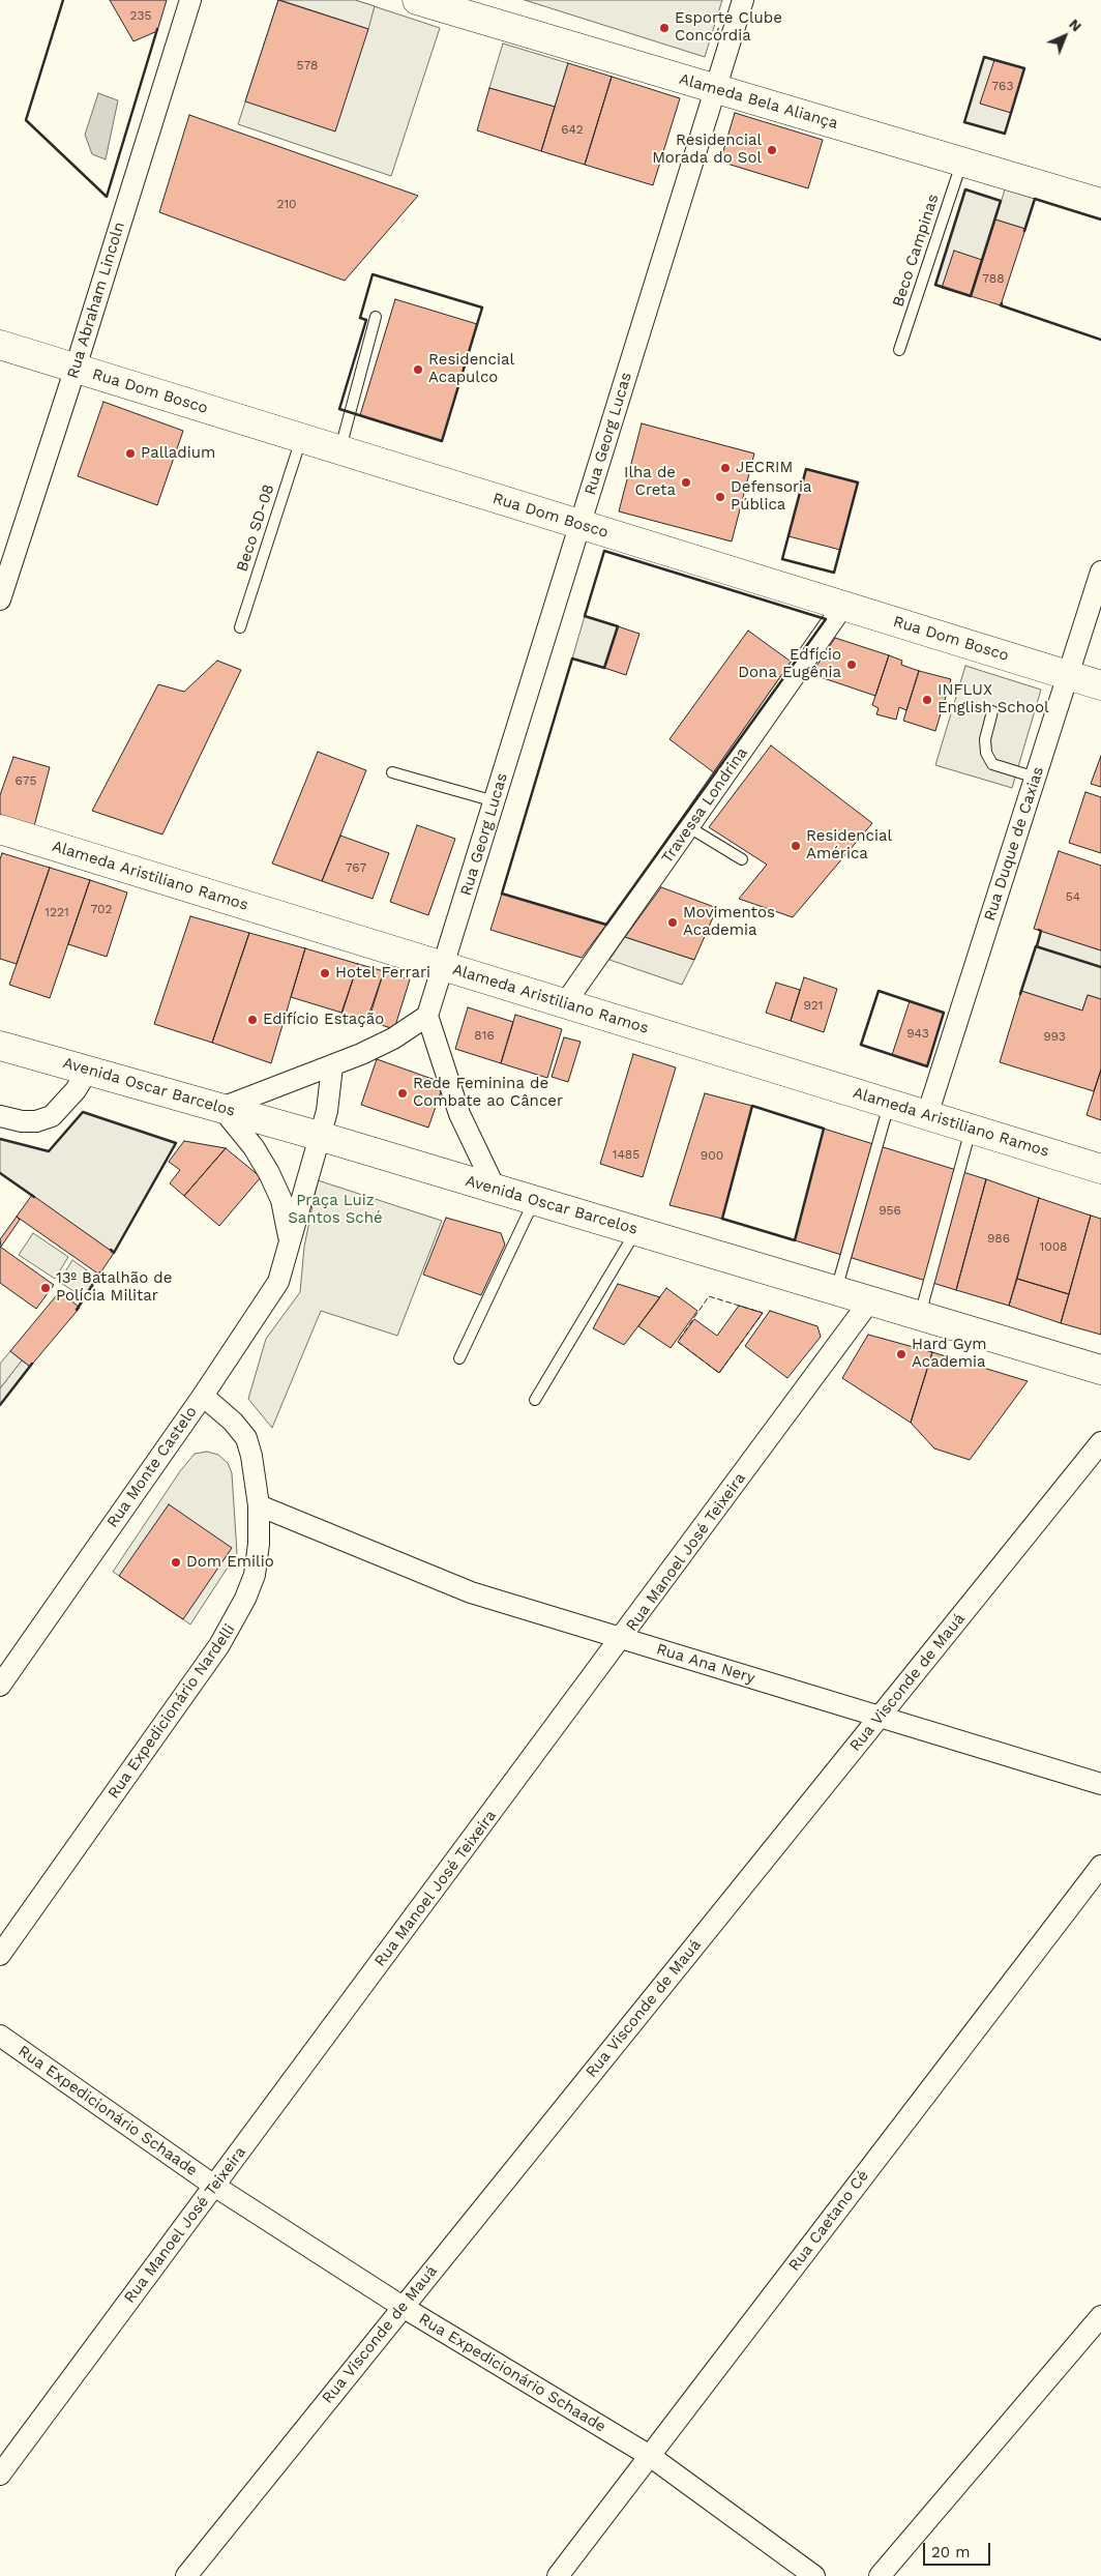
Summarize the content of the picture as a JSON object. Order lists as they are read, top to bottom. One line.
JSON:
{"streets":{"main road":["Alameda Bela Aliança","Rua Dom Bosco","Alameda Aristiliano Ramos","Avenida Oscar Barcelos"],"street":["Rua Abraham Lincoln","Rua Georg Lucas","Travessa Londrina","Rua Duque de Caxias","Rua Monte Castelo","Rua Manoel José Teixeira","Rua Ana Nery","Rua Visconde de Mauá","Rua Expedicionário Nardelli","Rua Expedicionário Schaade","Rua Caetano Cé"],"lane":["Beco Campinas","Beco SD-08"]},"crossings":[["Alameda Bela Aliança","Beco Campinas"],["Alameda Bela Aliança","Rua Georg Lucas"],["Rua Abraham Lincoln","Rua Dom Bosco"],["Rua Dom Bosco","Rua Georg Lucas"],["Rua Dom Bosco","Beco SD-08"],["Rua Dom Bosco","Travessa Londrina"],["Rua Dom Bosco","Rua Duque de Caxias"],["Rua Georg Lucas","Alameda Aristiliano Ramos"],["Travessa Londrina","Alameda Aristiliano Ramos"],["Rua Duque de Caxias","Alameda Aristiliano Ramos"],["Avenida Oscar Barcelos","Rua Monte Castelo"],["Avenida Oscar Barcelos","Rua Manoel José Teixeira"],["Rua Monte Castelo","Rua Expedicionário Nardelli"],["Rua Manoel José Teixeira","Rua Ana Nery"],["Rua Manoel José Teixeira","Rua Expedicionário Schaade"],["Rua Ana Nery","Rua Visconde de Mauá"],["Rua Ana Nery","Rua Expedicionário Nardelli"],["Rua Visconde de Mauá","Rua Expedicionário Schaade"],["Rua Expedicionário Schaade","Rua Caetano Cé"]],"parks":["Praça Luiz Santos Sché"],"places":["Esporte Clube Concórdia","Residencial Morada do Sol","Residencial Acapulco","Palladium","JECRIM","Ilha de Creta","Defensoria Pública","Edfício Dona Eugênia","INFLUX English School","Residencial América","Movimentos Academia","Hotel Ferrari","Edifício Estação","Rede Feminina de Combate ao Câncer","13º Batalhão de Polícia Militar","Hard Gym Academia","Dom Emilio"],"house_numbers":["235","578","763","642","210","788","675","767","54","702","1221","921","943","816","993","1485","900","956","986","1008"],"scale_bar":"20 m","north":"top right"}
